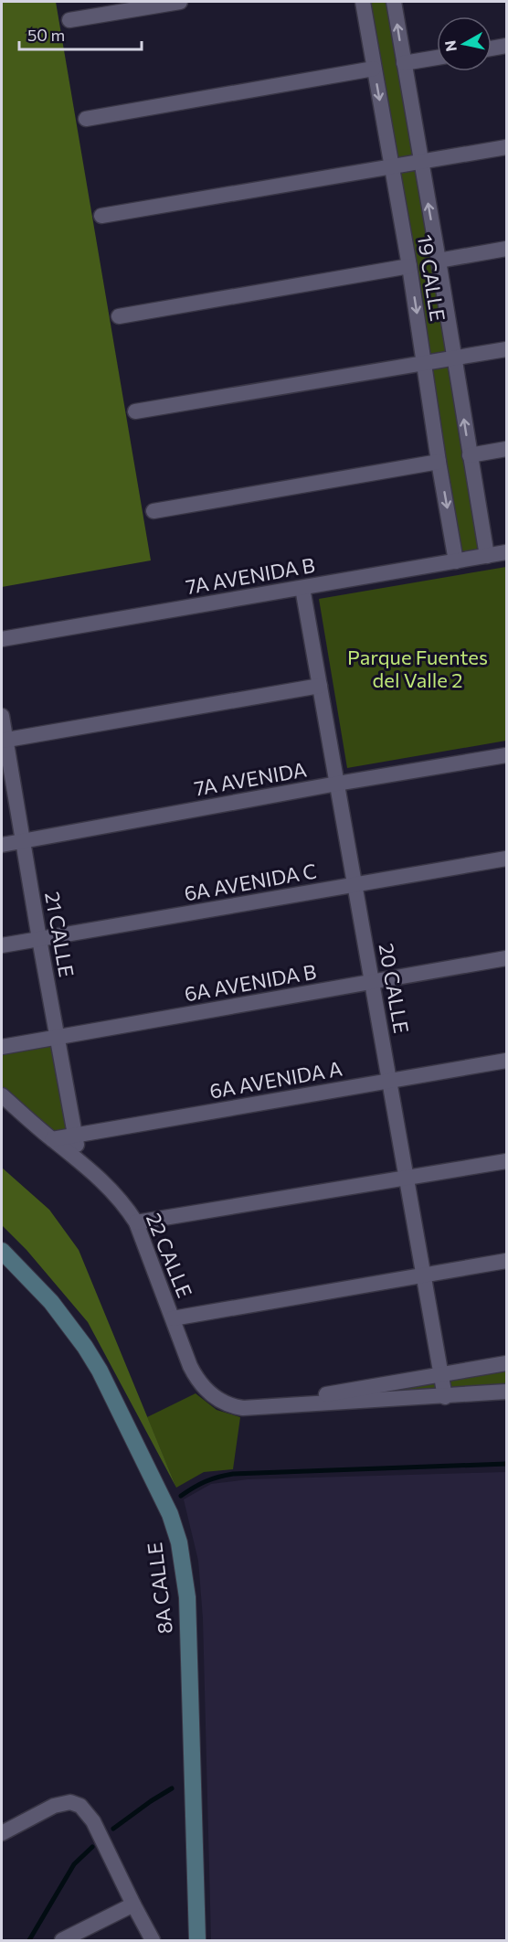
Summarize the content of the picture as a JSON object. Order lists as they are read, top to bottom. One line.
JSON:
{"streets":{"main road":["8A CALLE"],"street":["19 CALLE","7A AVENIDA B","7A AVENIDA","6A AVENIDA C","21 CALLE","6A AVENIDA B","20 CALLE","6A AVENIDA A","22 CALLE"]},"crossings":[["19 CALLE","7A AVENIDA B"],["7A AVENIDA B","20 CALLE"],["7A AVENIDA","21 CALLE"],["7A AVENIDA","20 CALLE"],["6A AVENIDA C","21 CALLE"],["6A AVENIDA C","20 CALLE"],["21 CALLE","6A AVENIDA B"],["21 CALLE","6A AVENIDA A"],["21 CALLE","22 CALLE"],["6A AVENIDA B","20 CALLE"],["20 CALLE","6A AVENIDA A"],["6A AVENIDA A","22 CALLE"]],"parks":["Parque Fuentes del Valle 2"],"scale_bar":"50 m","north":"left"}
